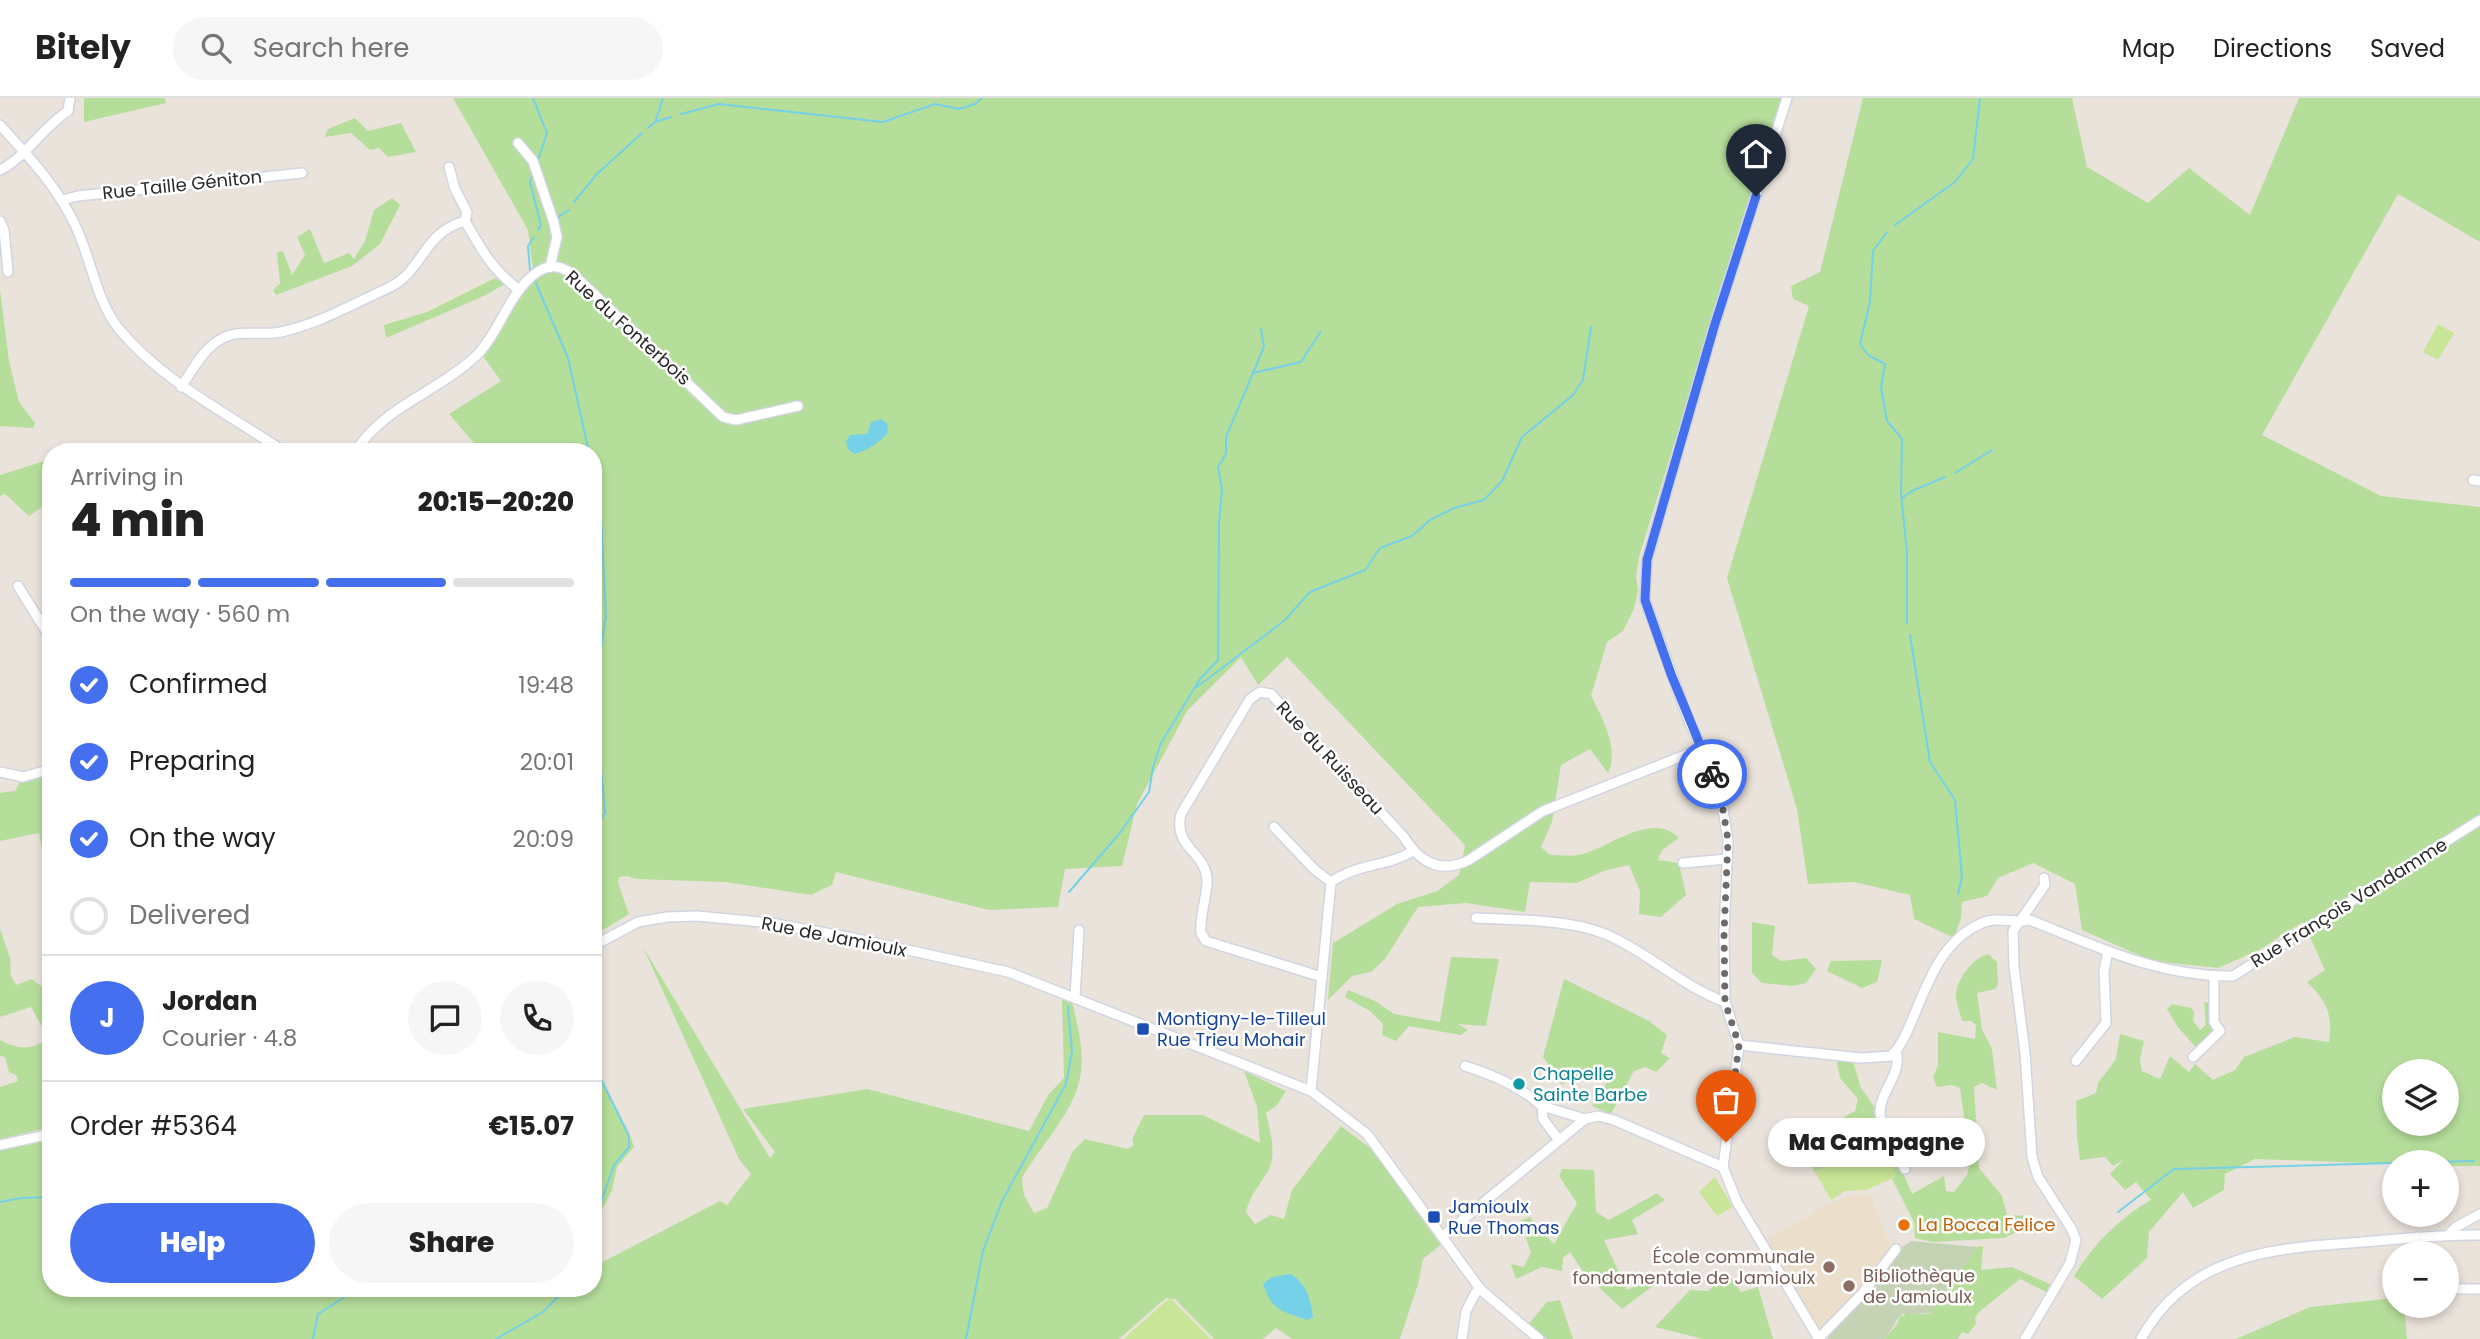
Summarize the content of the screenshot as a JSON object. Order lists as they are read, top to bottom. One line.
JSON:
{"streets":{"street":["Rue Taille Géniton","Rue du Fonterbois","Rue du Ruisseau","Rue François Vandamme","Rue de Jamioulx"]},"places":{"transit":["Montigny-le-Tilleul Rue Trieu Mohair","Jamioulx Rue Thomas"],"other":["Chapelle Sainte Barbe","Ma Campagne","La Bocca Felice","École communale fondamentale de Jamioulx","Bibliothèque de Jamioulx"]},"page":{"header":"Bitely","search":"Search here","nav":["Map","Directions","Saved"],"heading":["4 min","Arriving in","20:15–20:20"],"panel":["Jordan","Courier · 4.8","Order #5364","€15.07"],"bar":"On the way · 560 m","list":[["Confirmed","19:48"],["Preparing","20:01"],["On the way","20:09"],"Delivered"],"round":"J","map_buttons":["+","−"],"bubble":"Ma Campagne","buttons":["Help","Share"]}}
